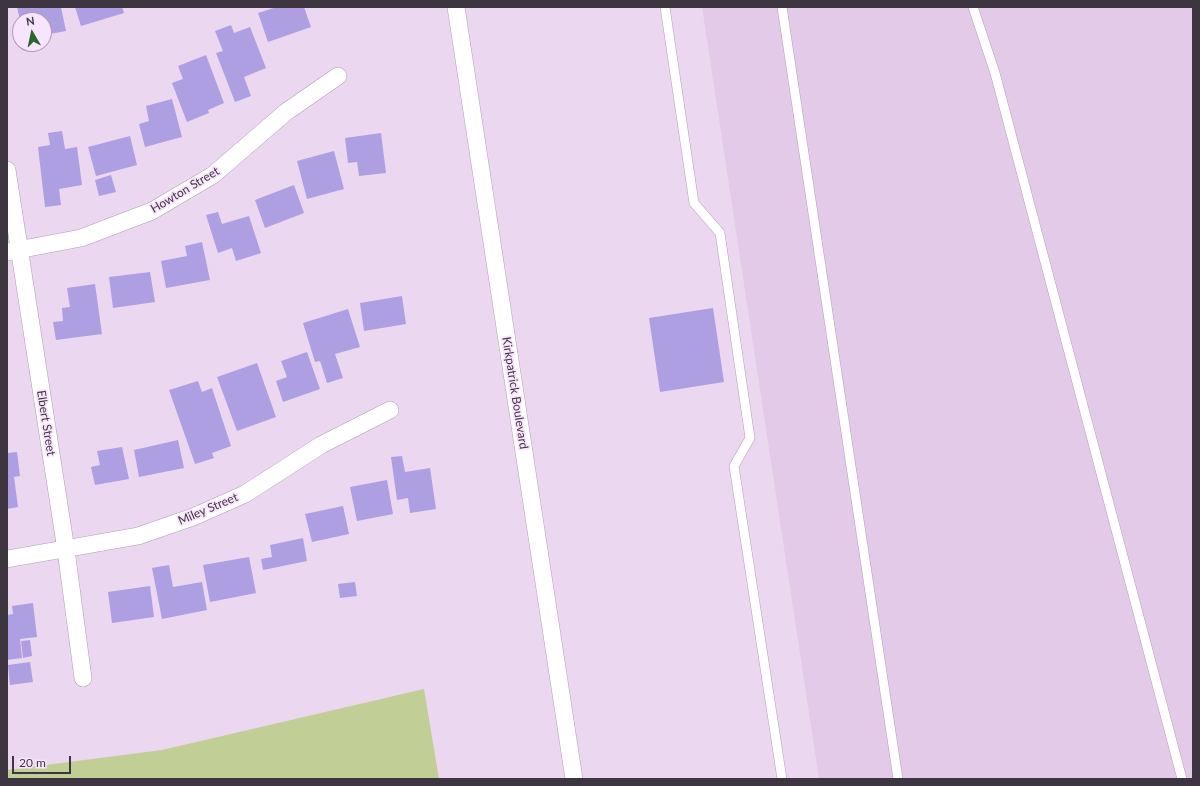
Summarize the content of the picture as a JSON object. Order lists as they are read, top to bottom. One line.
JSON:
{"streets":{"street":["Howton Street","Kirkpatrick Boulevard","Elbert Street","Miley Street"]},"crossings":[["Howton Street","Elbert Street"],["Elbert Street","Miley Street"]],"scale_bar":"20 m","north":"top"}
